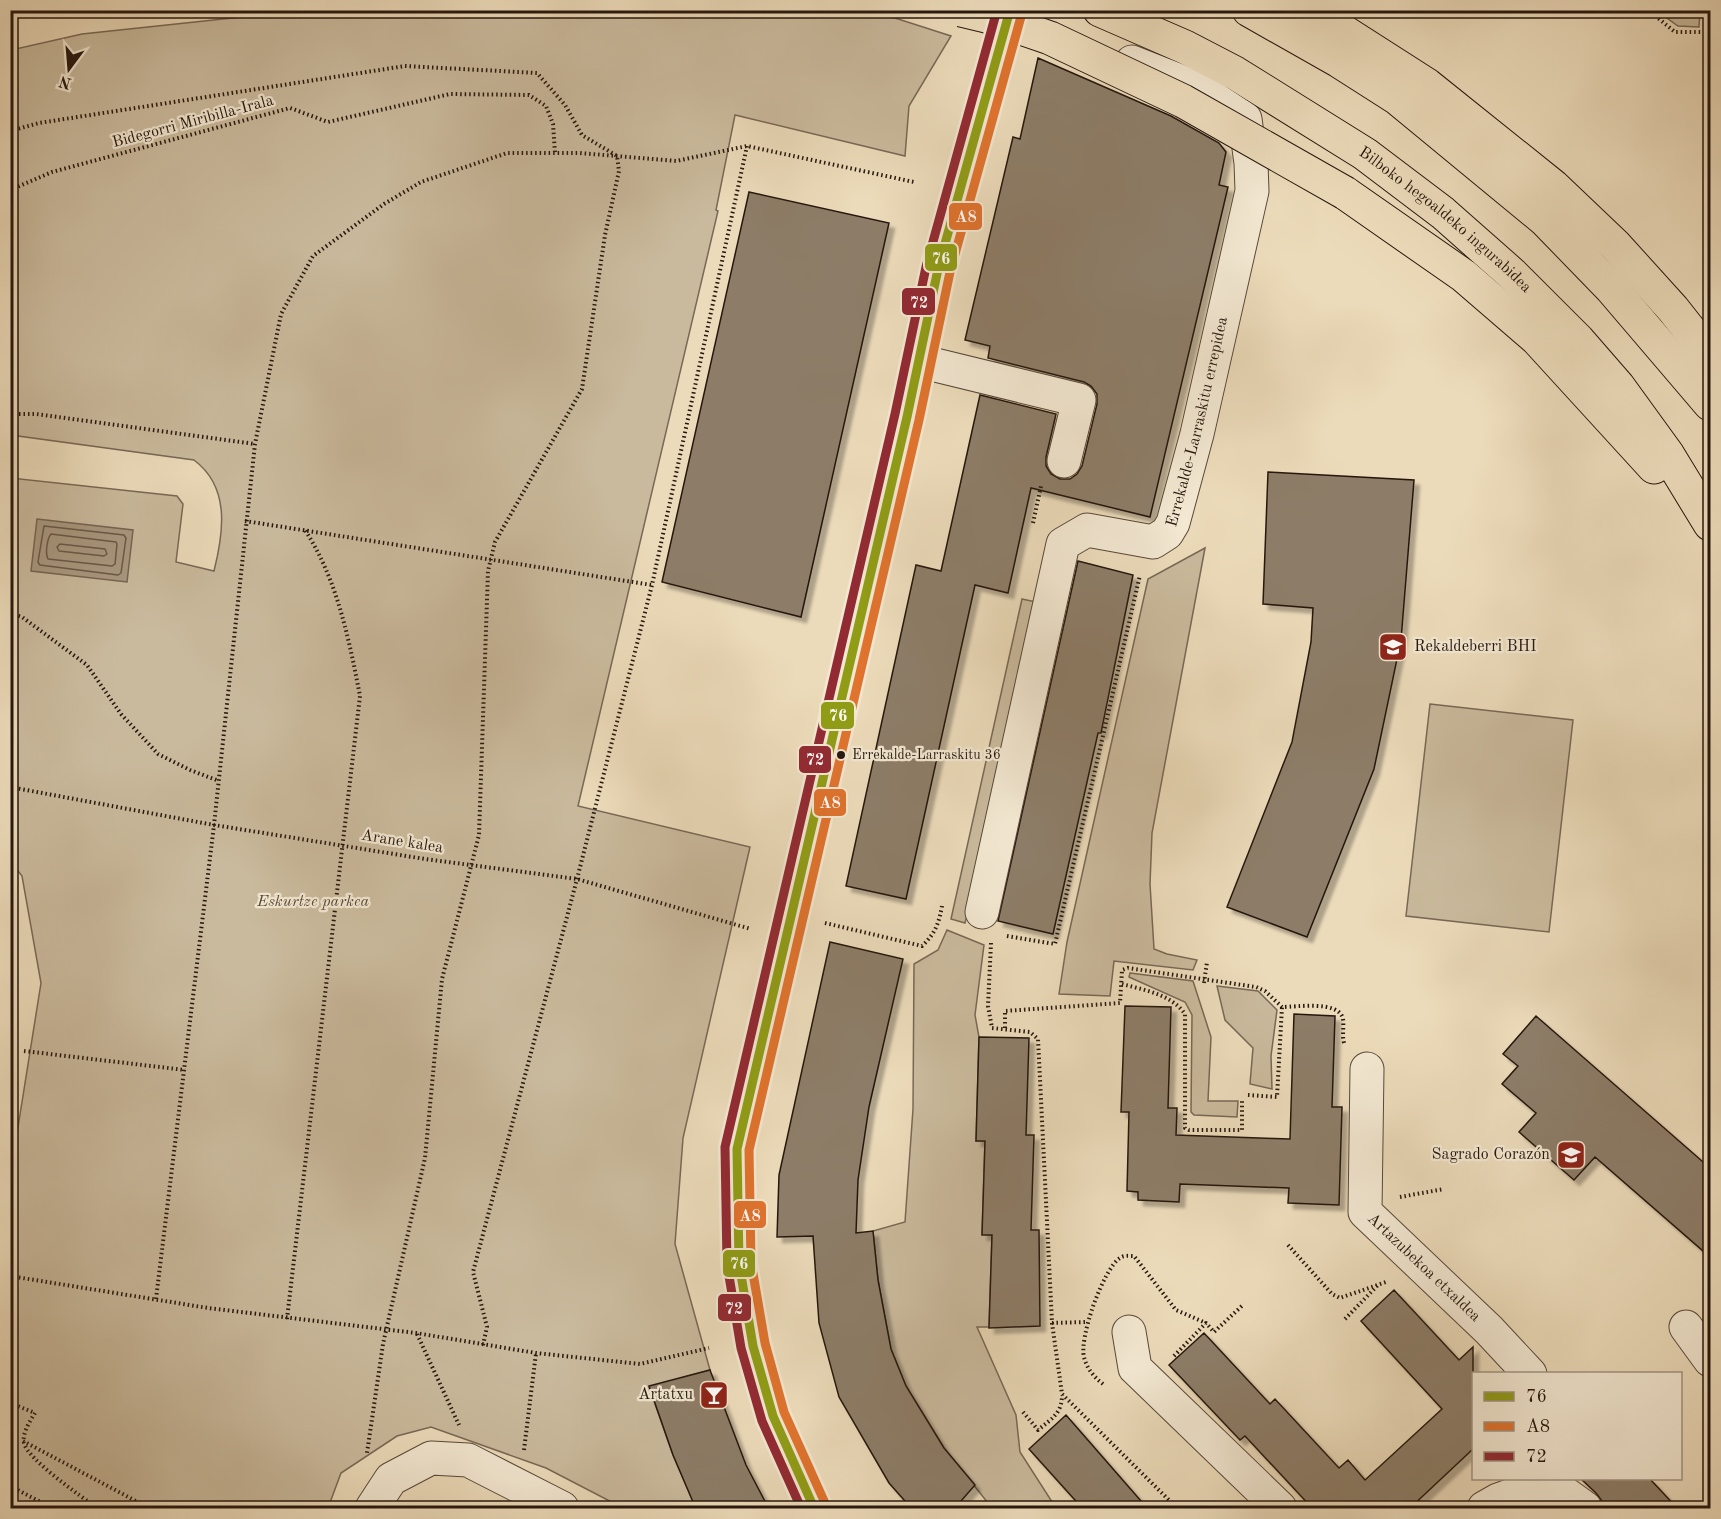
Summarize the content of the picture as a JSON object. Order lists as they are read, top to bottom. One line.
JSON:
{"streets":{"highway":["Bilboko hegoaldeko ingurabidea"],"street":["Errekalde-Larraskitu errepidea","Artazubekoa etxaldea"],"path":["Bidegorri Miribilla-Irala","Arane kalea"]},"crossings":[["Errekalde-Larraskitu errepidea","Arane kalea"]],"parks":["Eskurtze parkea"],"places":{"school or university":["Rekaldeberri BHI","Sagrado Corazón"],"other":["Errekalde-Larraskitu 36"],"bar":["Artatxu"]},"lines":["transit line 76","transit line 72","transit line A8"],"legend":["76","A8","72"],"north":"bottom"}
